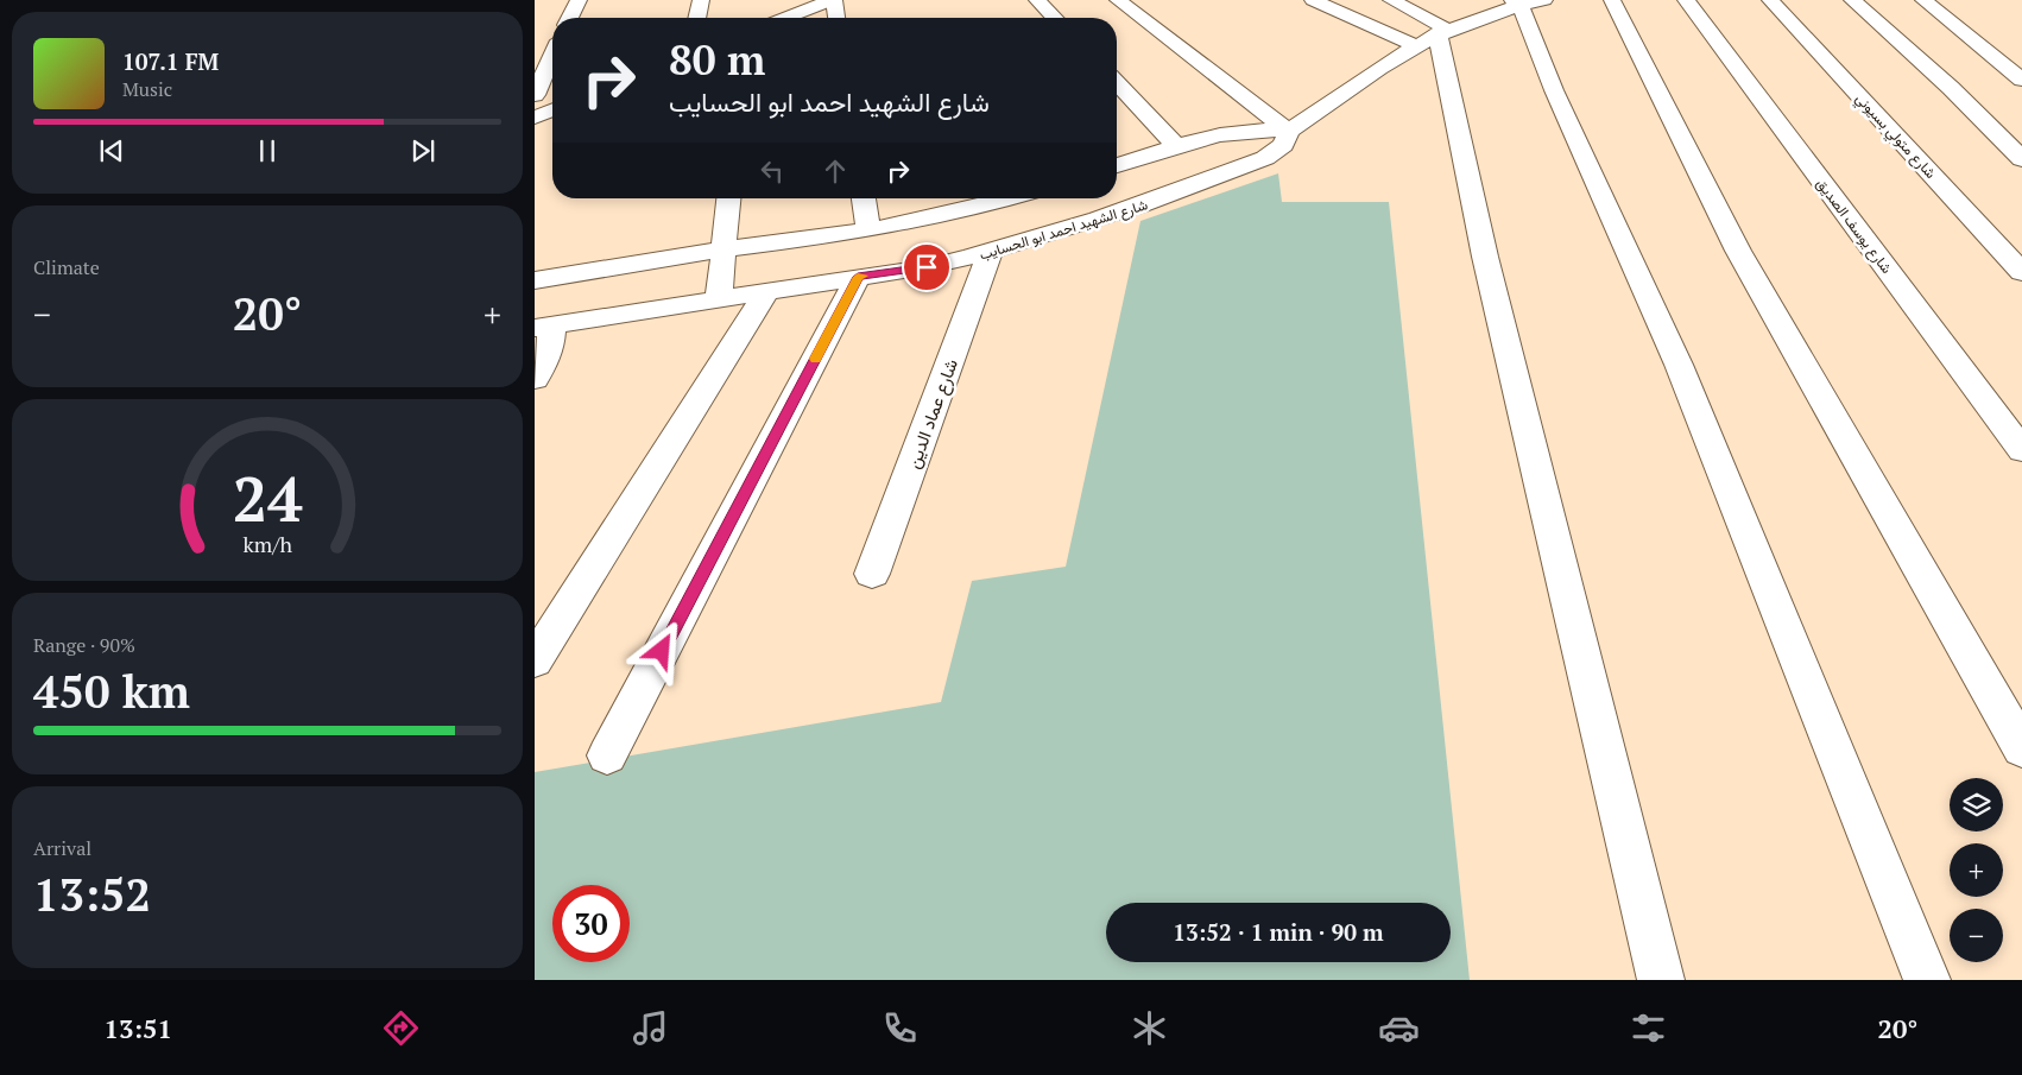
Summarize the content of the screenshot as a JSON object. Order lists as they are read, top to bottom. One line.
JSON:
{"streets":{"street":["شارع متولي بسيوني","شارع يوسف الصديق","شارع الشهيد احمد ابو الحسايب","شارع عماد الدين"]},"crossings":[["شارع الشهيد احمد ابو الحسايب","شارع عماد الدين"]],"page":{"turn":["80 m","شارع الشهيد احمد ابو الحسايب"],"song":["107.1 FM","Music"],"tile":["Climate",["Range · 90%","450 km"],["Arrival","13:52"]],"heat":["−","20°","+"],"map_buttons":["+","−"],"limit":"30","trip":"13:52 · 1 min · 90 m","tabs":["13:51","20°"],"gauge":["24","km/h"]}}
